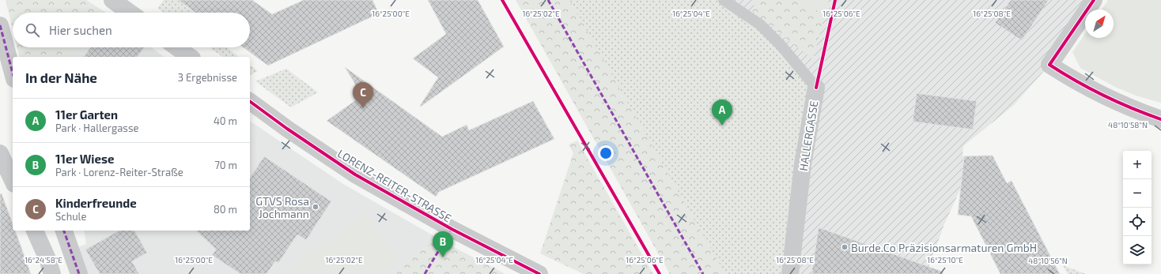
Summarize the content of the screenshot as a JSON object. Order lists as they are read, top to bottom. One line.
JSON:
{"streets":{"street":["HALLERGASSE","LORENZ-REITER-STRASSE"]},"places":["GTVS Rosa Jochmann","Burde.Co Präzisionsarmaturen GmbH"],"north":"top right","page":{"search":"Hier suchen","heading":["In der Nähe","3 Ergebnisse"],"pins":["C","A","B"],"list":[{"mark":"A","name":"11er Garten","note":"Park · Hallergasse","value":"40 m"},{"mark":"B","name":"11er Wiese","note":"Park · Lorenz-Reiter-Straße","value":"70 m"},{"mark":"C","name":"Kinderfreunde","note":"Schule","value":"80 m"}],"map_buttons":["+","−"]},"coordinates":["16°25'00\"E","16°25'02\"E","16°25'04\"E","16°25'06\"E","16°25'08\"E","48°10'58\"N","16°24'58\"E","16°25'10\"E","48°10'56\"N"]}
